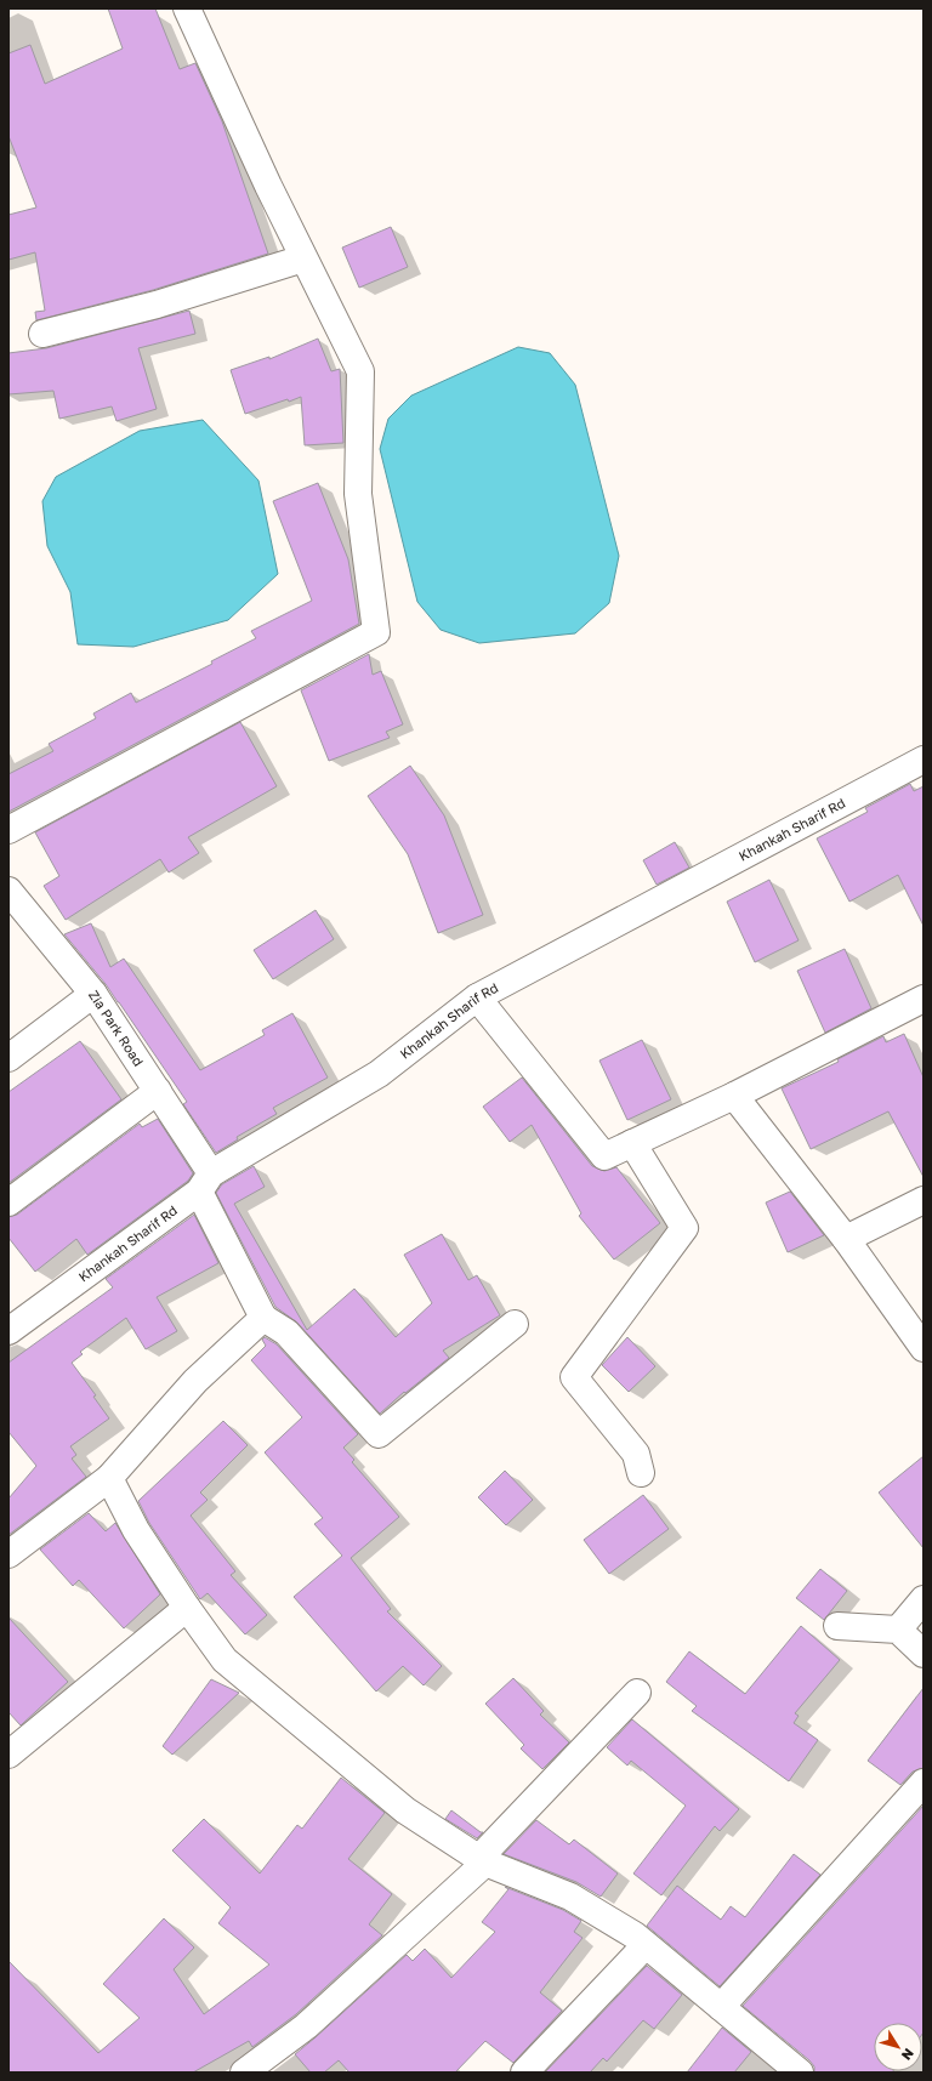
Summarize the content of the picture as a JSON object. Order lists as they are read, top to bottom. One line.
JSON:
{"streets":{"street":["Khankah Sharif Rd","Zia Park Road"]},"crossings":[["Khankah Sharif Rd","Zia Park Road"]],"north":"bottom right"}
